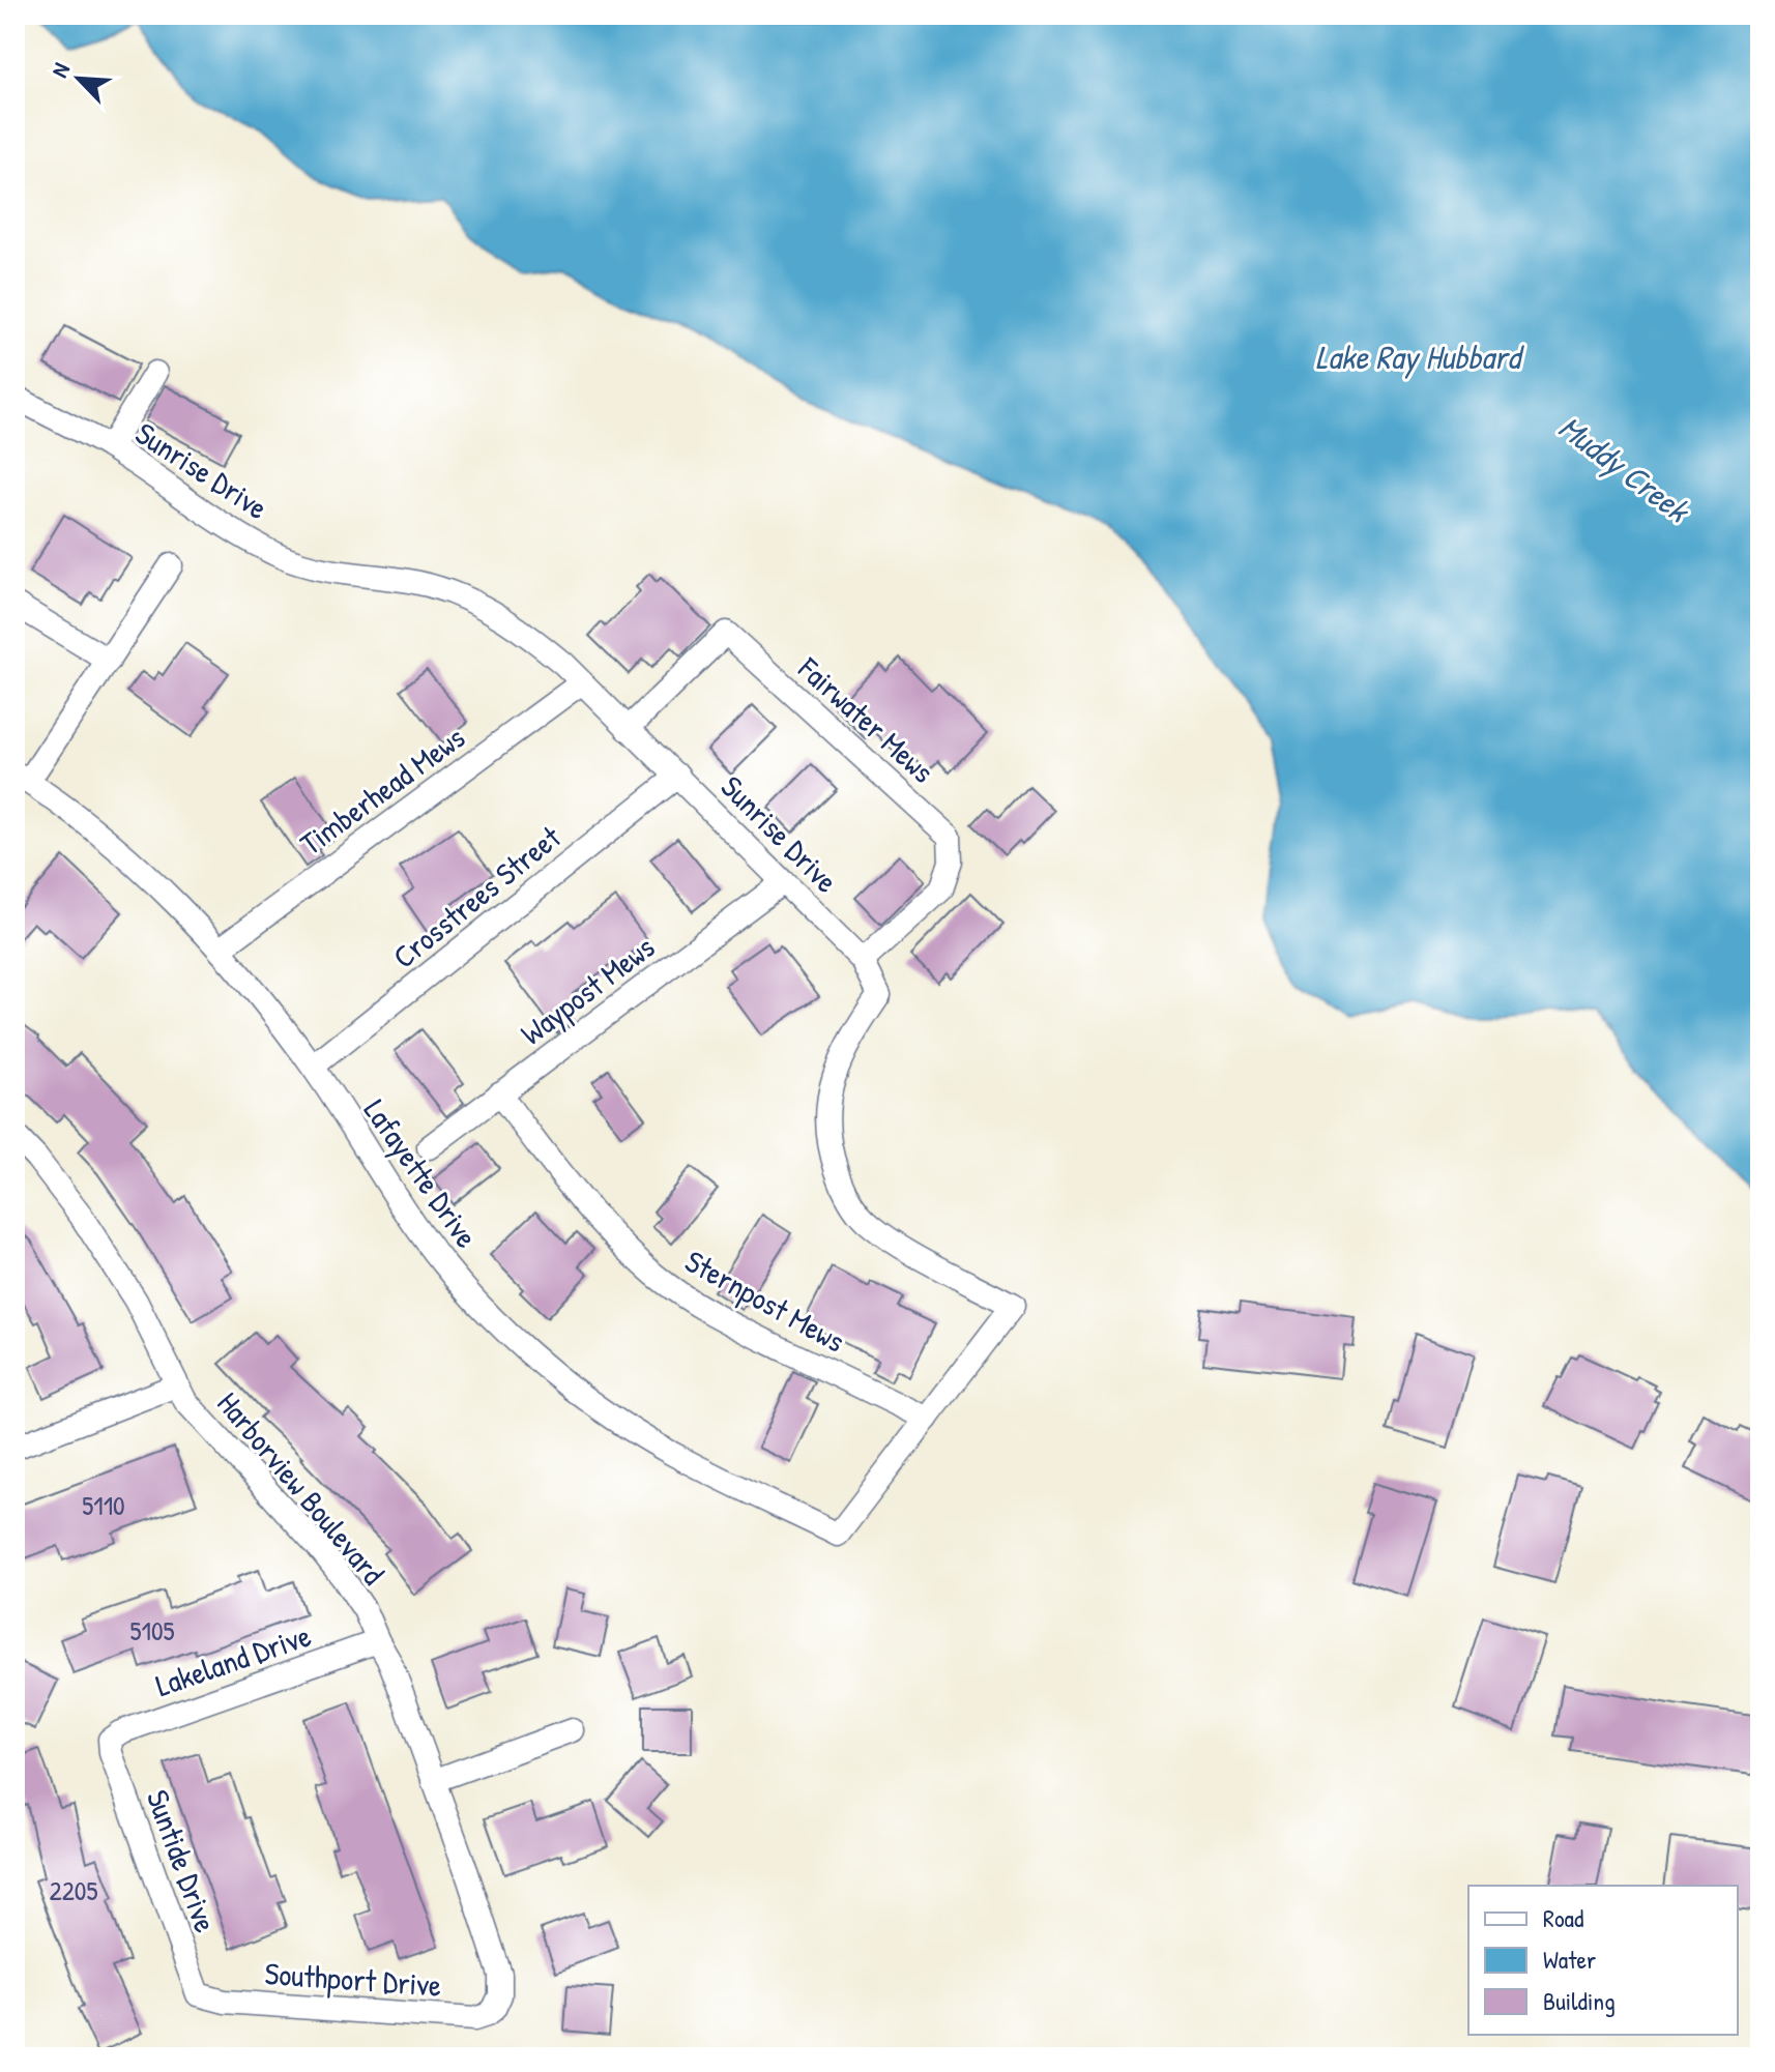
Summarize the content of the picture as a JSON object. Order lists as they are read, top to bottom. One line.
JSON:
{"streets":{"street":["Sunrise Drive","Fairwater Mews","Timberhead Mews","Crosstrees Street","Waypost Mews","Lafayette Drive","Sternpost Mews","Harborview Boulevard","Lakeland Drive","Suntide Drive","Southport Drive"]},"crossings":[["Sunrise Drive","Fairwater Mews"],["Sunrise Drive","Timberhead Mews"],["Sunrise Drive","Crosstrees Street"],["Sunrise Drive","Waypost Mews"],["Sunrise Drive","Lafayette Drive"],["Sunrise Drive","Sternpost Mews"],["Timberhead Mews","Lafayette Drive"],["Crosstrees Street","Lafayette Drive"],["Waypost Mews","Sternpost Mews"],["Harborview Boulevard","Lakeland Drive"],["Harborview Boulevard","Southport Drive"],["Lakeland Drive","Suntide Drive"],["Suntide Drive","Southport Drive"]],"water":["Lake Ray Hubbard","Muddy Creek"],"house_numbers":["5110","5105","2205"],"legend":["Road","Water","Building"],"north":"top left"}
